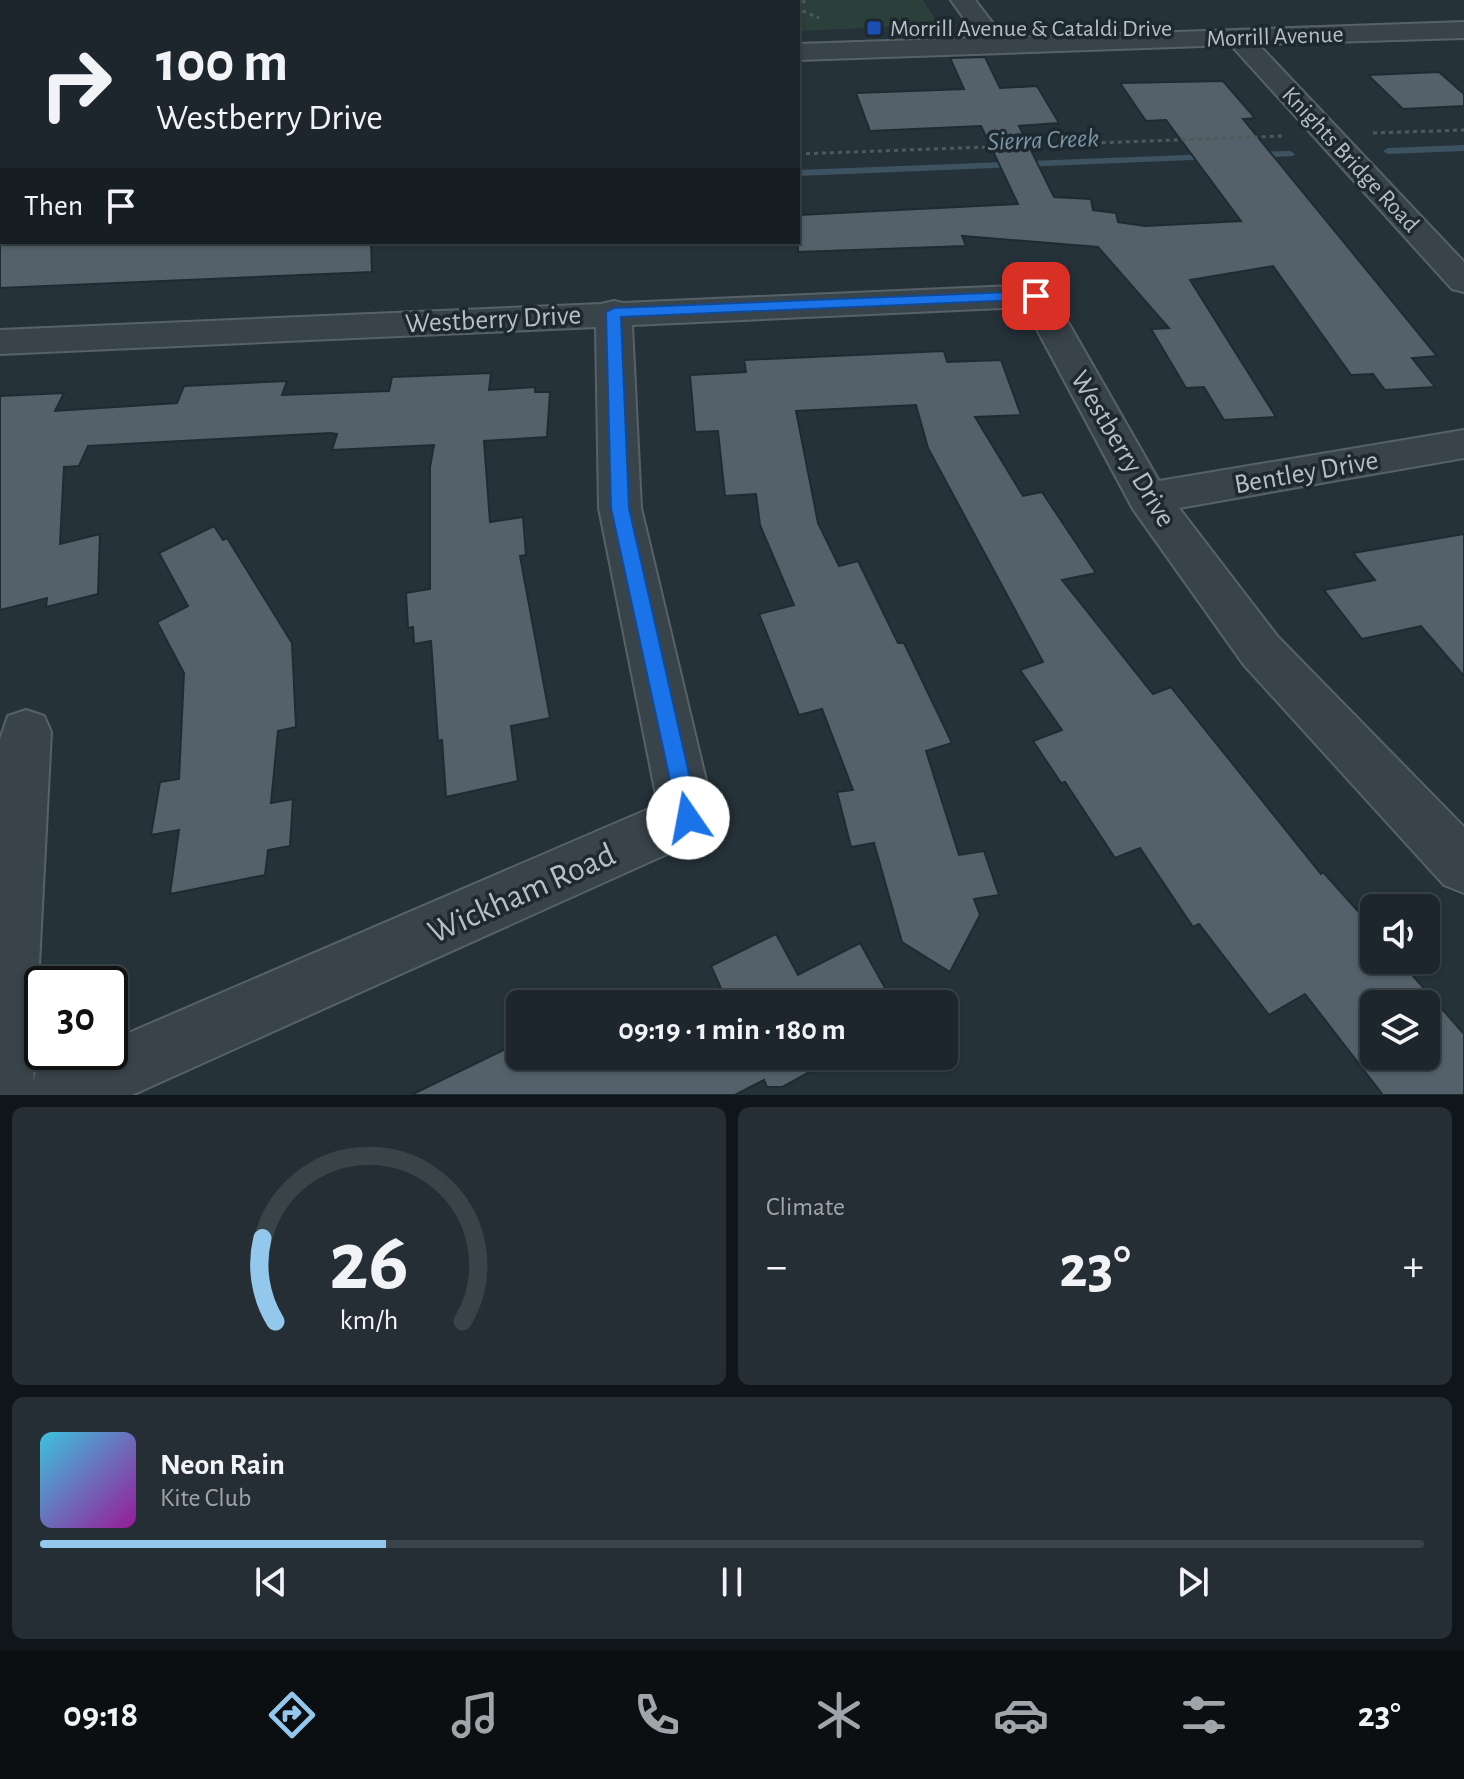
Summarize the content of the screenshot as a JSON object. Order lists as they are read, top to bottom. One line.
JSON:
{"streets":{"street":["Morrill Avenue","Knights Bridge Road","Westberry Drive","Bentley Drive","Wickham Road"]},"crossings":[["Morrill Avenue","Knights Bridge Road"],["Westberry Drive","Bentley Drive"],["Westberry Drive","Wickham Road"]],"water":["Sierra Creek"],"places":{"transit":["Morrill Avenue & Cataldi Drive"]},"page":{"turn":["100 m","Westberry Drive"],"then":"Then","limit":"30","trip":"09:19 · 1 min · 180 m","tile":"Climate","heat":["−","23°","+"],"song":["Neon Rain","Kite Club"],"tabs":["09:18","23°"],"gauge":["26","km/h"]}}
